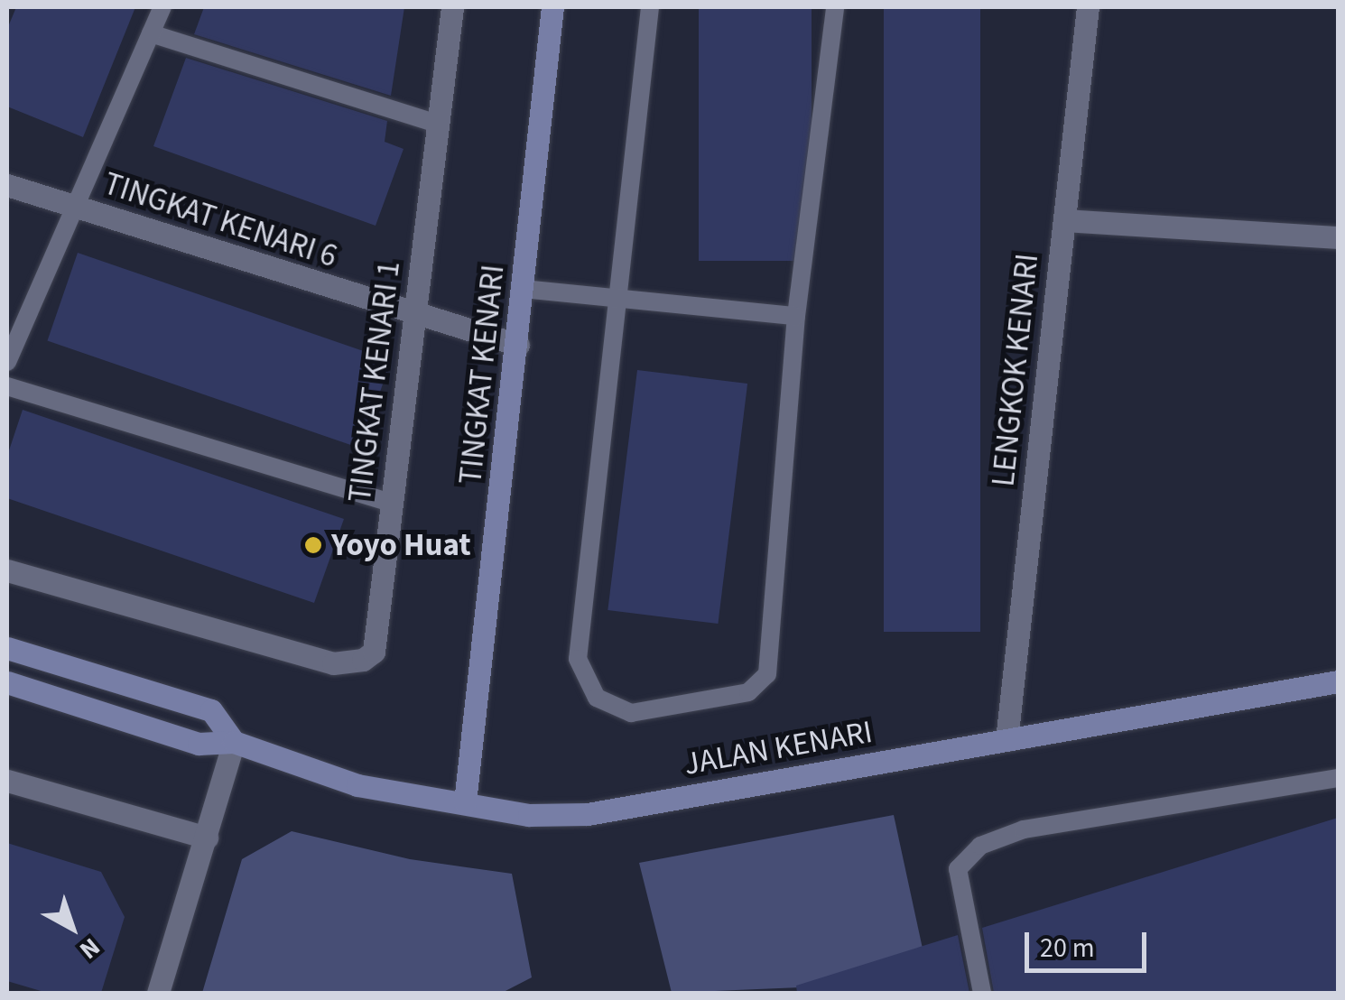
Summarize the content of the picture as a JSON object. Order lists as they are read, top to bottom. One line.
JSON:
{"streets":{"street":["TINGKAT KENARI 6","LENGKOK KENARI","TINGKAT KENARI","TINGKAT KENARI 1","JALAN KENARI"]},"crossings":[["TINGKAT KENARI 6","TINGKAT KENARI"],["TINGKAT KENARI 6","TINGKAT KENARI 1"],["LENGKOK KENARI","JALAN KENARI"],["TINGKAT KENARI","JALAN KENARI"]],"places":["Yoyo Huat"],"scale_bar":"20 m","north":"bottom right"}
